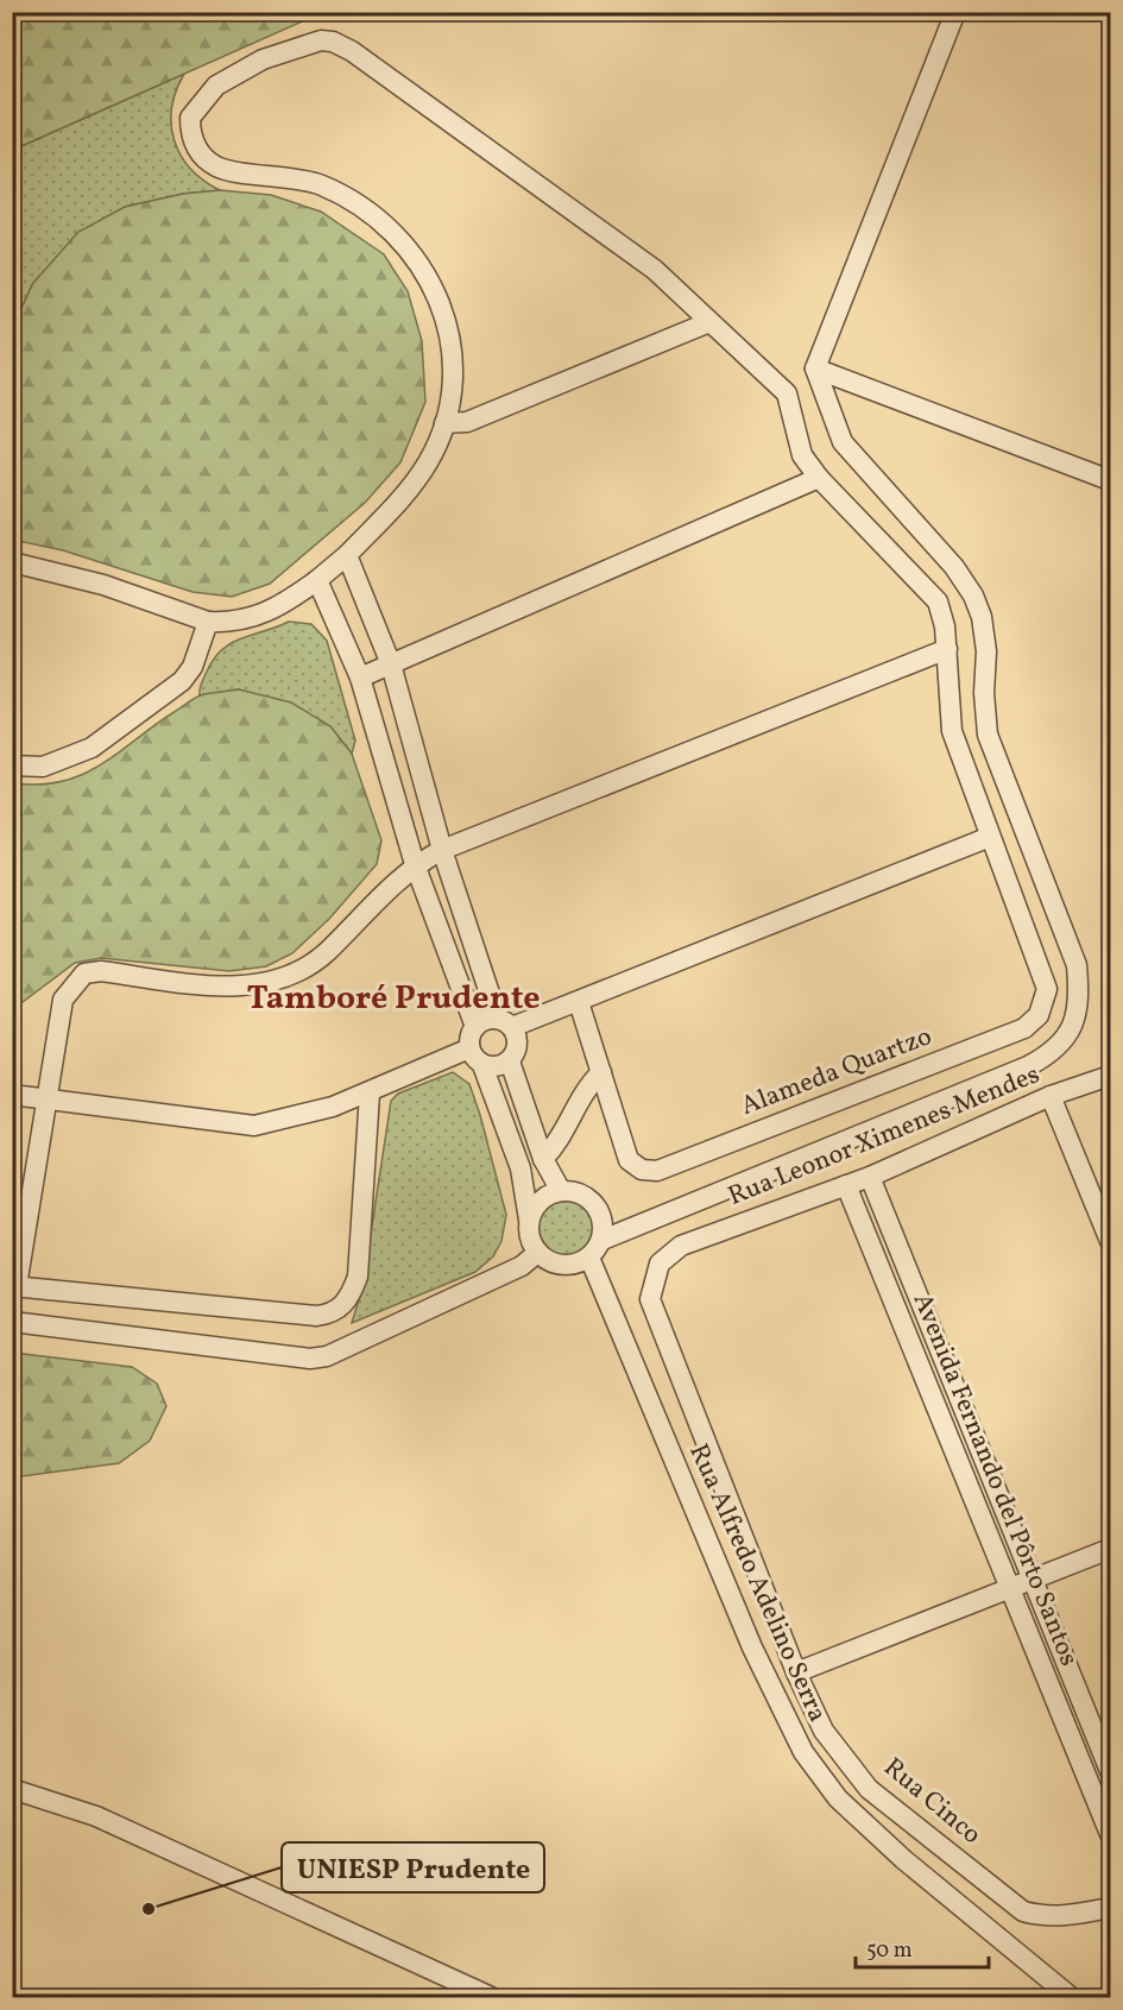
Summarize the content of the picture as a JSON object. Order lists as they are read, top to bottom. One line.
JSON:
{"streets":{"street":["Alameda Quartzo","Rua Leonor Ximenes Mendes","Avenida Fernando del Pôrto Santos","Rua Alfredo Adelino Serra","Rua Cinco"]},"crossings":[["Rua Leonor Ximenes Mendes","Avenida Fernando del Pôrto Santos"],["Rua Leonor Ximenes Mendes","Rua Cinco"]],"districts":["Tamboré Prudente"],"places":["UNIESP Prudente"],"scale_bar":"50 m"}
